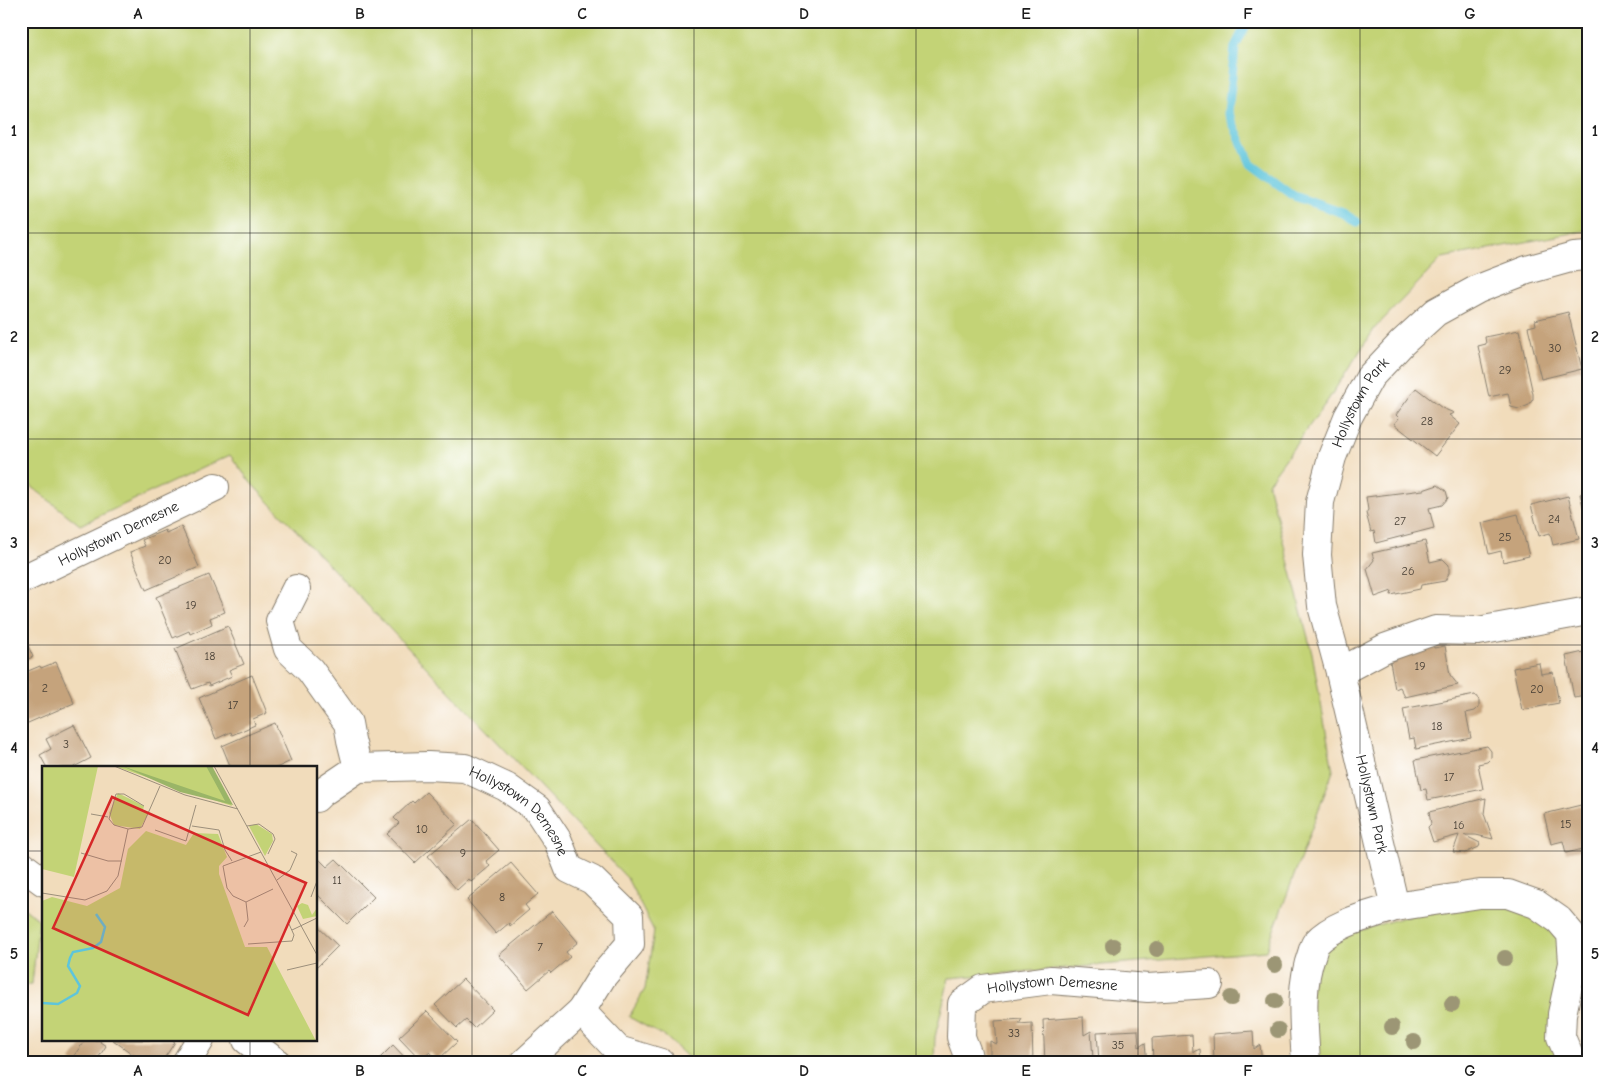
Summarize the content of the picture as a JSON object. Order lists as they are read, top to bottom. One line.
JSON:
{"streets":{"street":["Hollystown Park","Hollystown Demesne"]},"house_numbers":["30","29","28","24","27","25","20","26","19","18","19","2","20","17","18","3","17","15","16","10","9","11","8","7","33","35"],"grid":{"columns":["A","B","C","D","E","F","G"],"rows":["1","2","3","4","5"]}}
